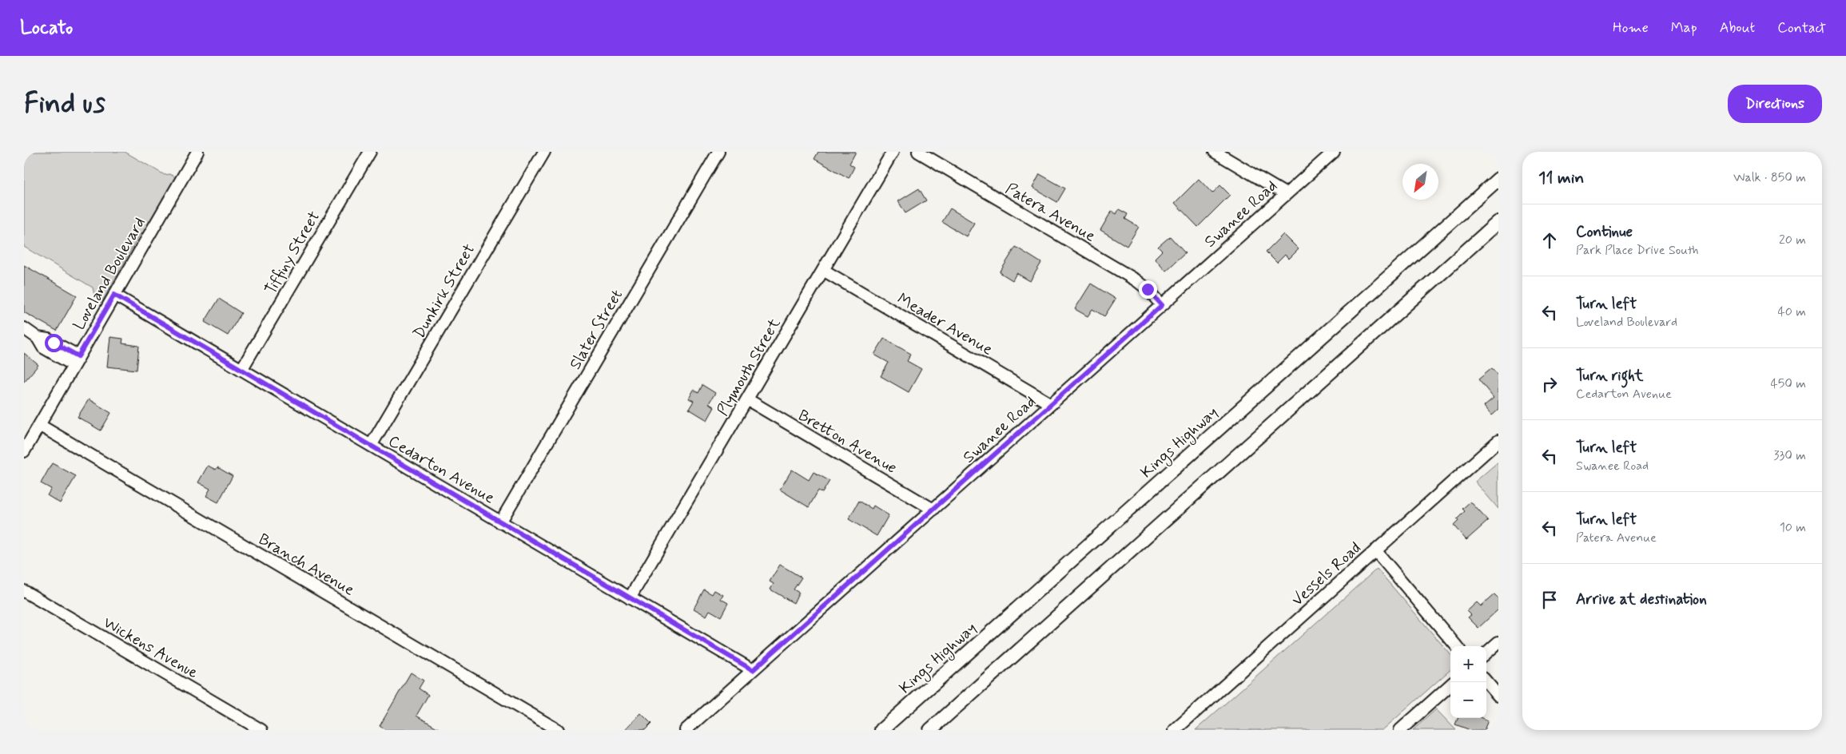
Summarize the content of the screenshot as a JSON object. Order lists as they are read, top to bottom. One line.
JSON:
{"streets":{"main road":["Kings Highway"],"street":["Patera Avenue","Swanee Road","Tiffiny Street","Loveland Boulevard","Dunkirk Street","Meader Avenue","Slater Street","Plymouth Street","Bretton Avenue","Cedarton Avenue","Branch Avenue","Vessels Road","Wickens Avenue"]},"crossings":[["Patera Avenue","Swanee Road"],["Swanee Road","Meader Avenue"],["Swanee Road","Bretton Avenue"],["Swanee Road","Cedarton Avenue"],["Tiffiny Street","Cedarton Avenue"],["Loveland Boulevard","Cedarton Avenue"],["Loveland Boulevard","Branch Avenue"],["Dunkirk Street","Cedarton Avenue"],["Meader Avenue","Plymouth Street"],["Slater Street","Cedarton Avenue"],["Plymouth Street","Bretton Avenue"],["Plymouth Street","Cedarton Avenue"]],"north":"bottom left","page":{"header":"Locato","nav":["Home","Map","About","Contact"],"buttons":"Directions","title":"Find us","heading":["11 min","Walk · 850 m"],"list":[["Continue","Park Place Drive South","20 m"],["Turn left","Loveland Boulevard","40 m"],["Turn right","Cedarton Avenue","450 m"],["Turn left","Swanee Road","330 m"],["Turn left","Patera Avenue","10 m"],"Arrive at destination"],"map_buttons":["+","−"]}}
